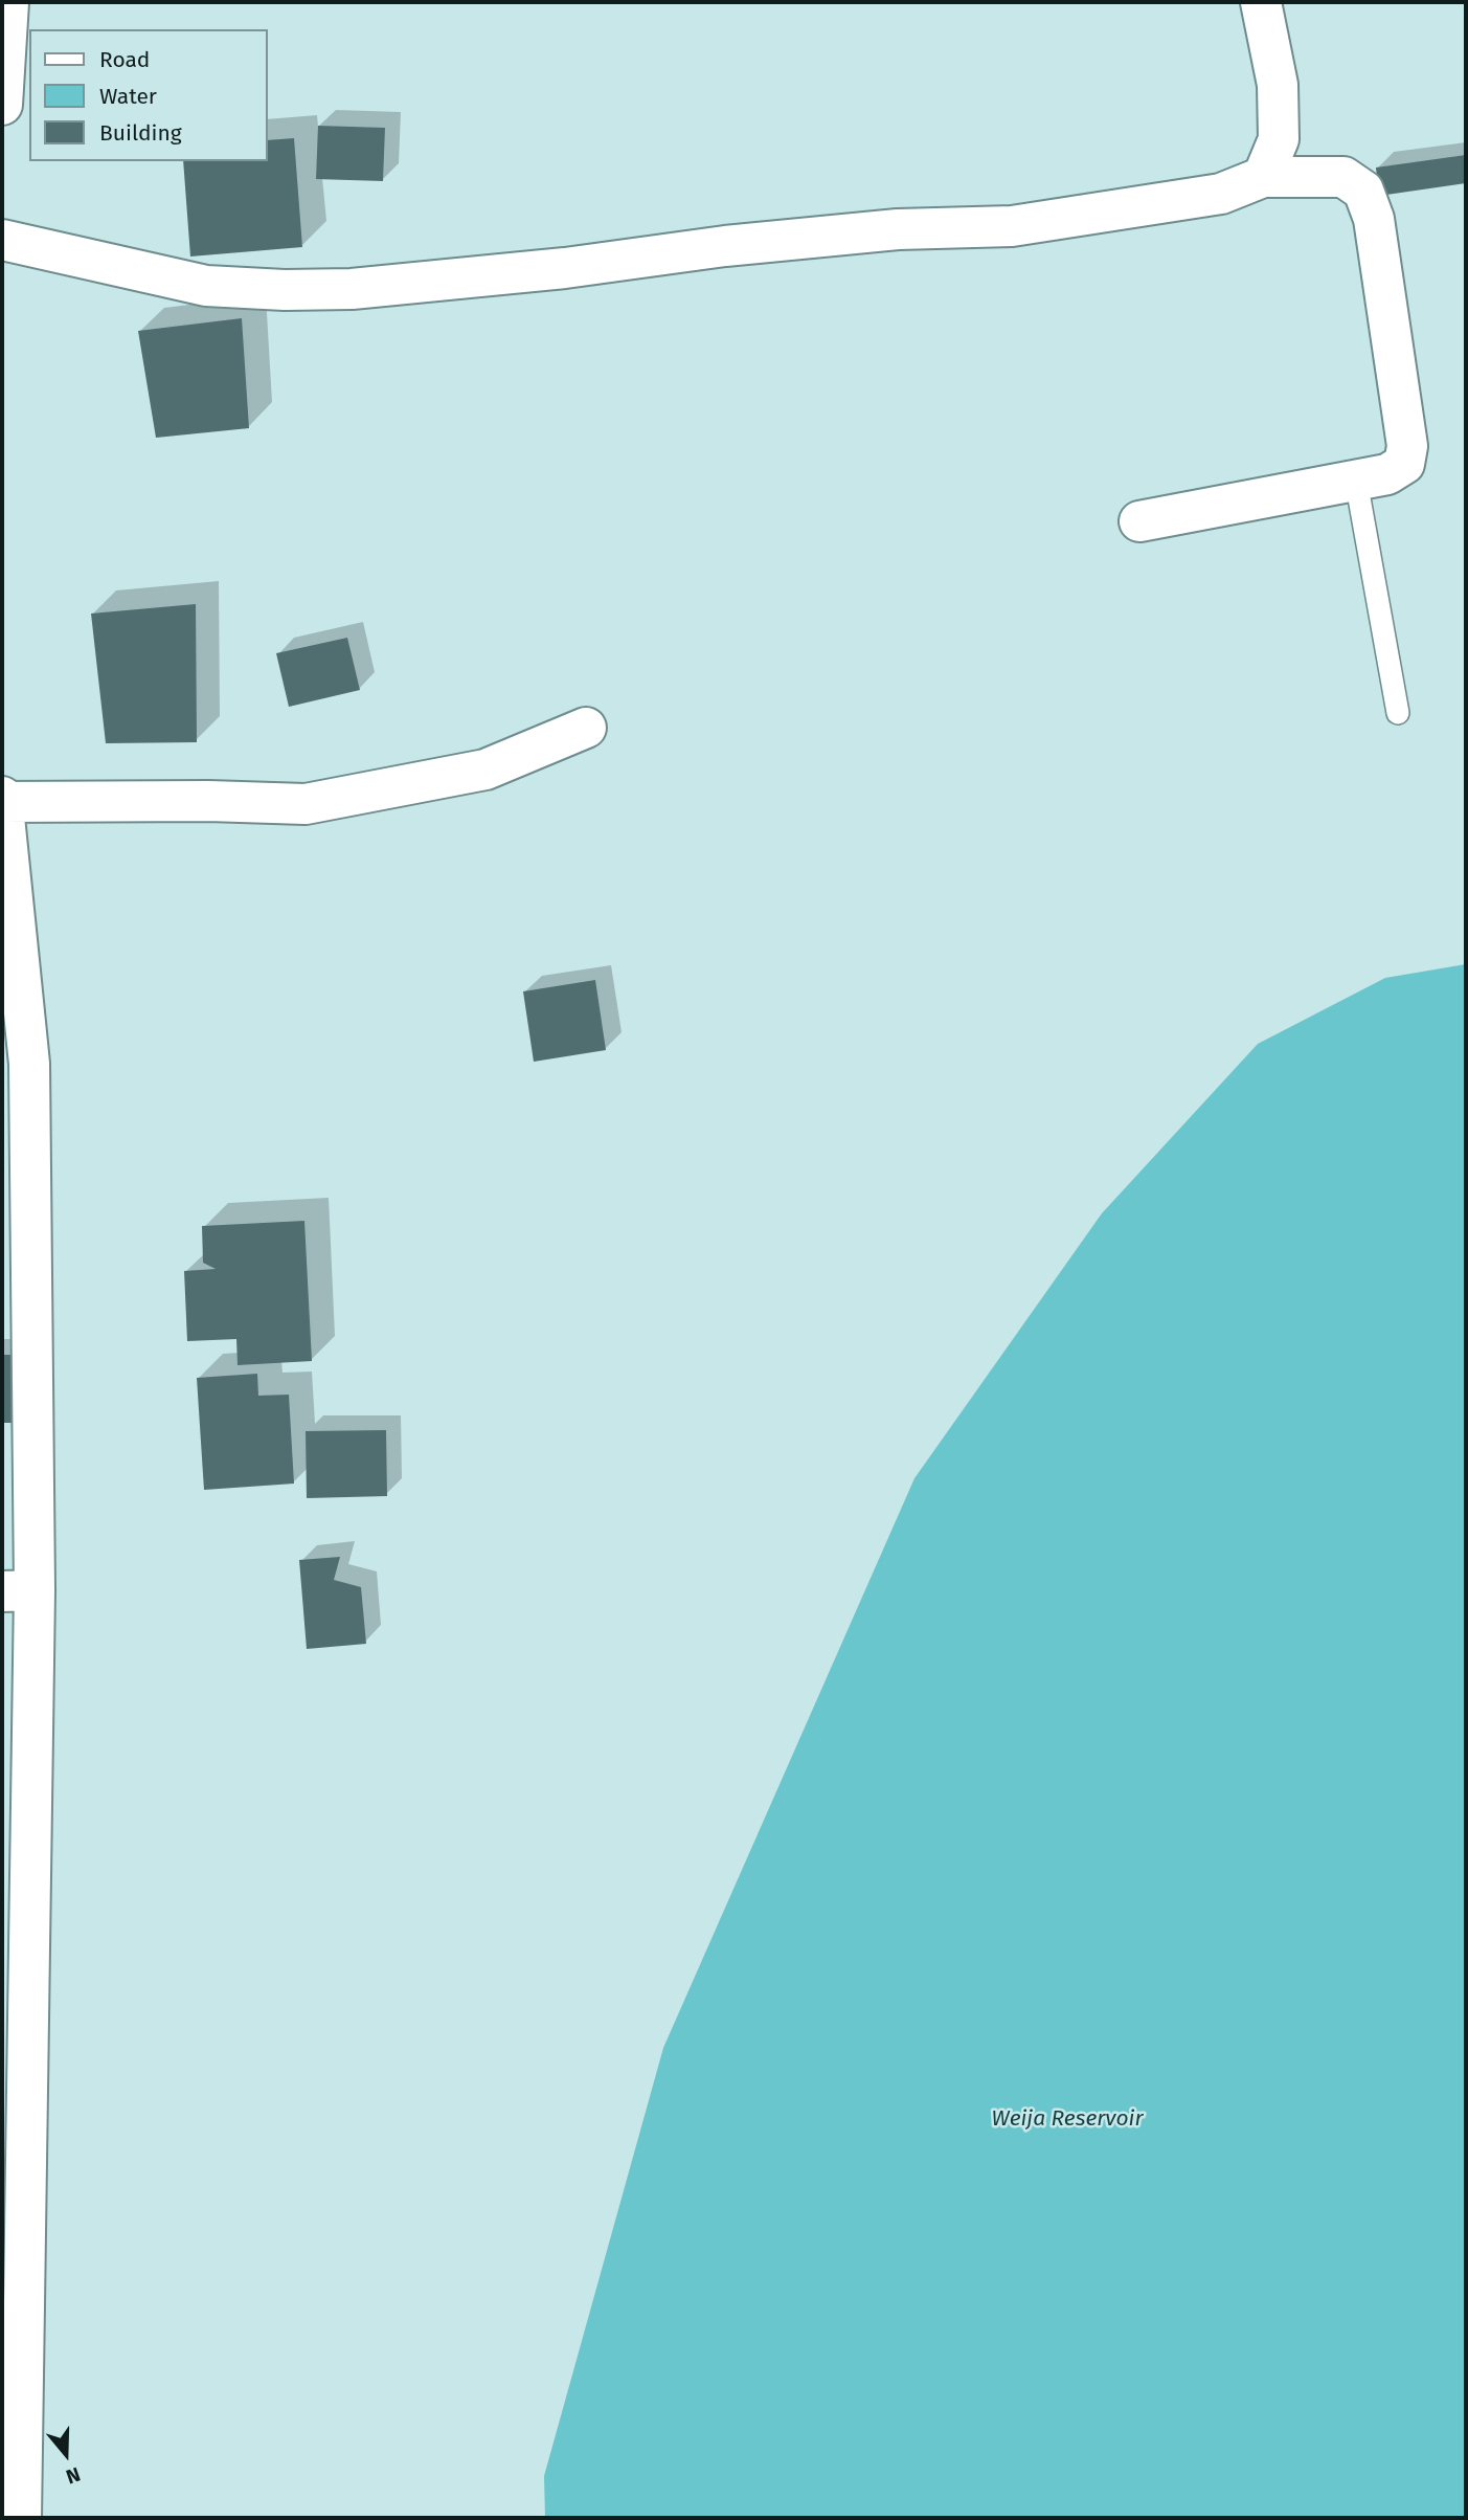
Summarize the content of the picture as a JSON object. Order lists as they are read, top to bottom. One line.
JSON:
{"water":["Weija Reservoir"],"legend":["Road","Water","Building"],"north":"bottom"}
